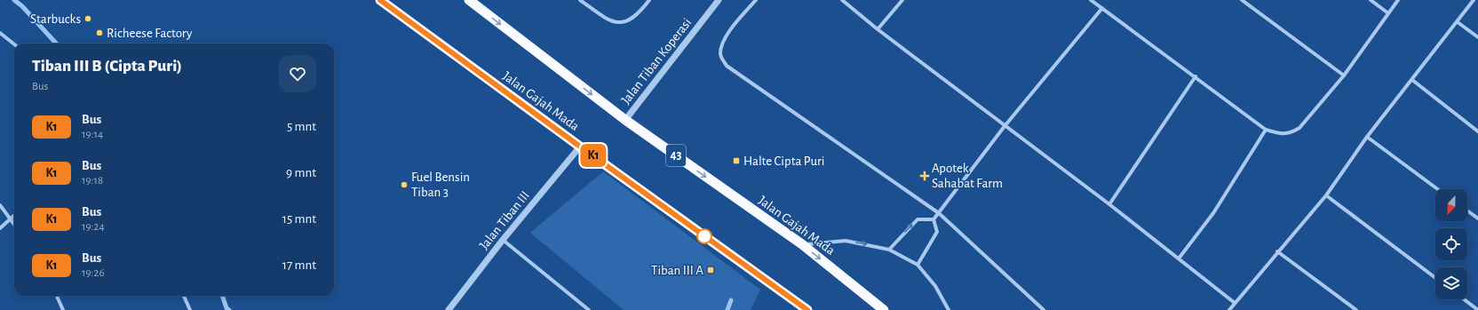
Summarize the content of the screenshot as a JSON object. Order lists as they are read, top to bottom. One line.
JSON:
{"streets":{"highway":["Jalan Gajah Mada","43"],"street":["Jalan Tiban Koperasi","Jalan Tiban III"]},"crossings":[["Jalan Tiban Koperasi","Jalan Gajah Mada"],["Jalan Gajah Mada","Jalan Tiban III"]],"places":{"other":["Starbucks","Richeese Factory","Fuel Bensin Tiban 3"],"transit":["Halte Cipta Puri","Tiban III A"],"health":["Apotek Sahabat Farm"]},"lines":["bus line K1"],"north":"bottom","page":{"on_map":"K1","heading":["Tiban III B (Cipta Puri)","Bus"],"list":[{"mark":"K1","name":"Bus","note":"19:14","value":"5 mnt"},{"mark":"K1","name":"Bus","note":"19:18","value":"9 mnt"},{"mark":"K1","name":"Bus","note":"19:24","value":"15 mnt"},{"mark":"K1","name":"Bus","note":"19:26","value":"17 mnt"}]}}
